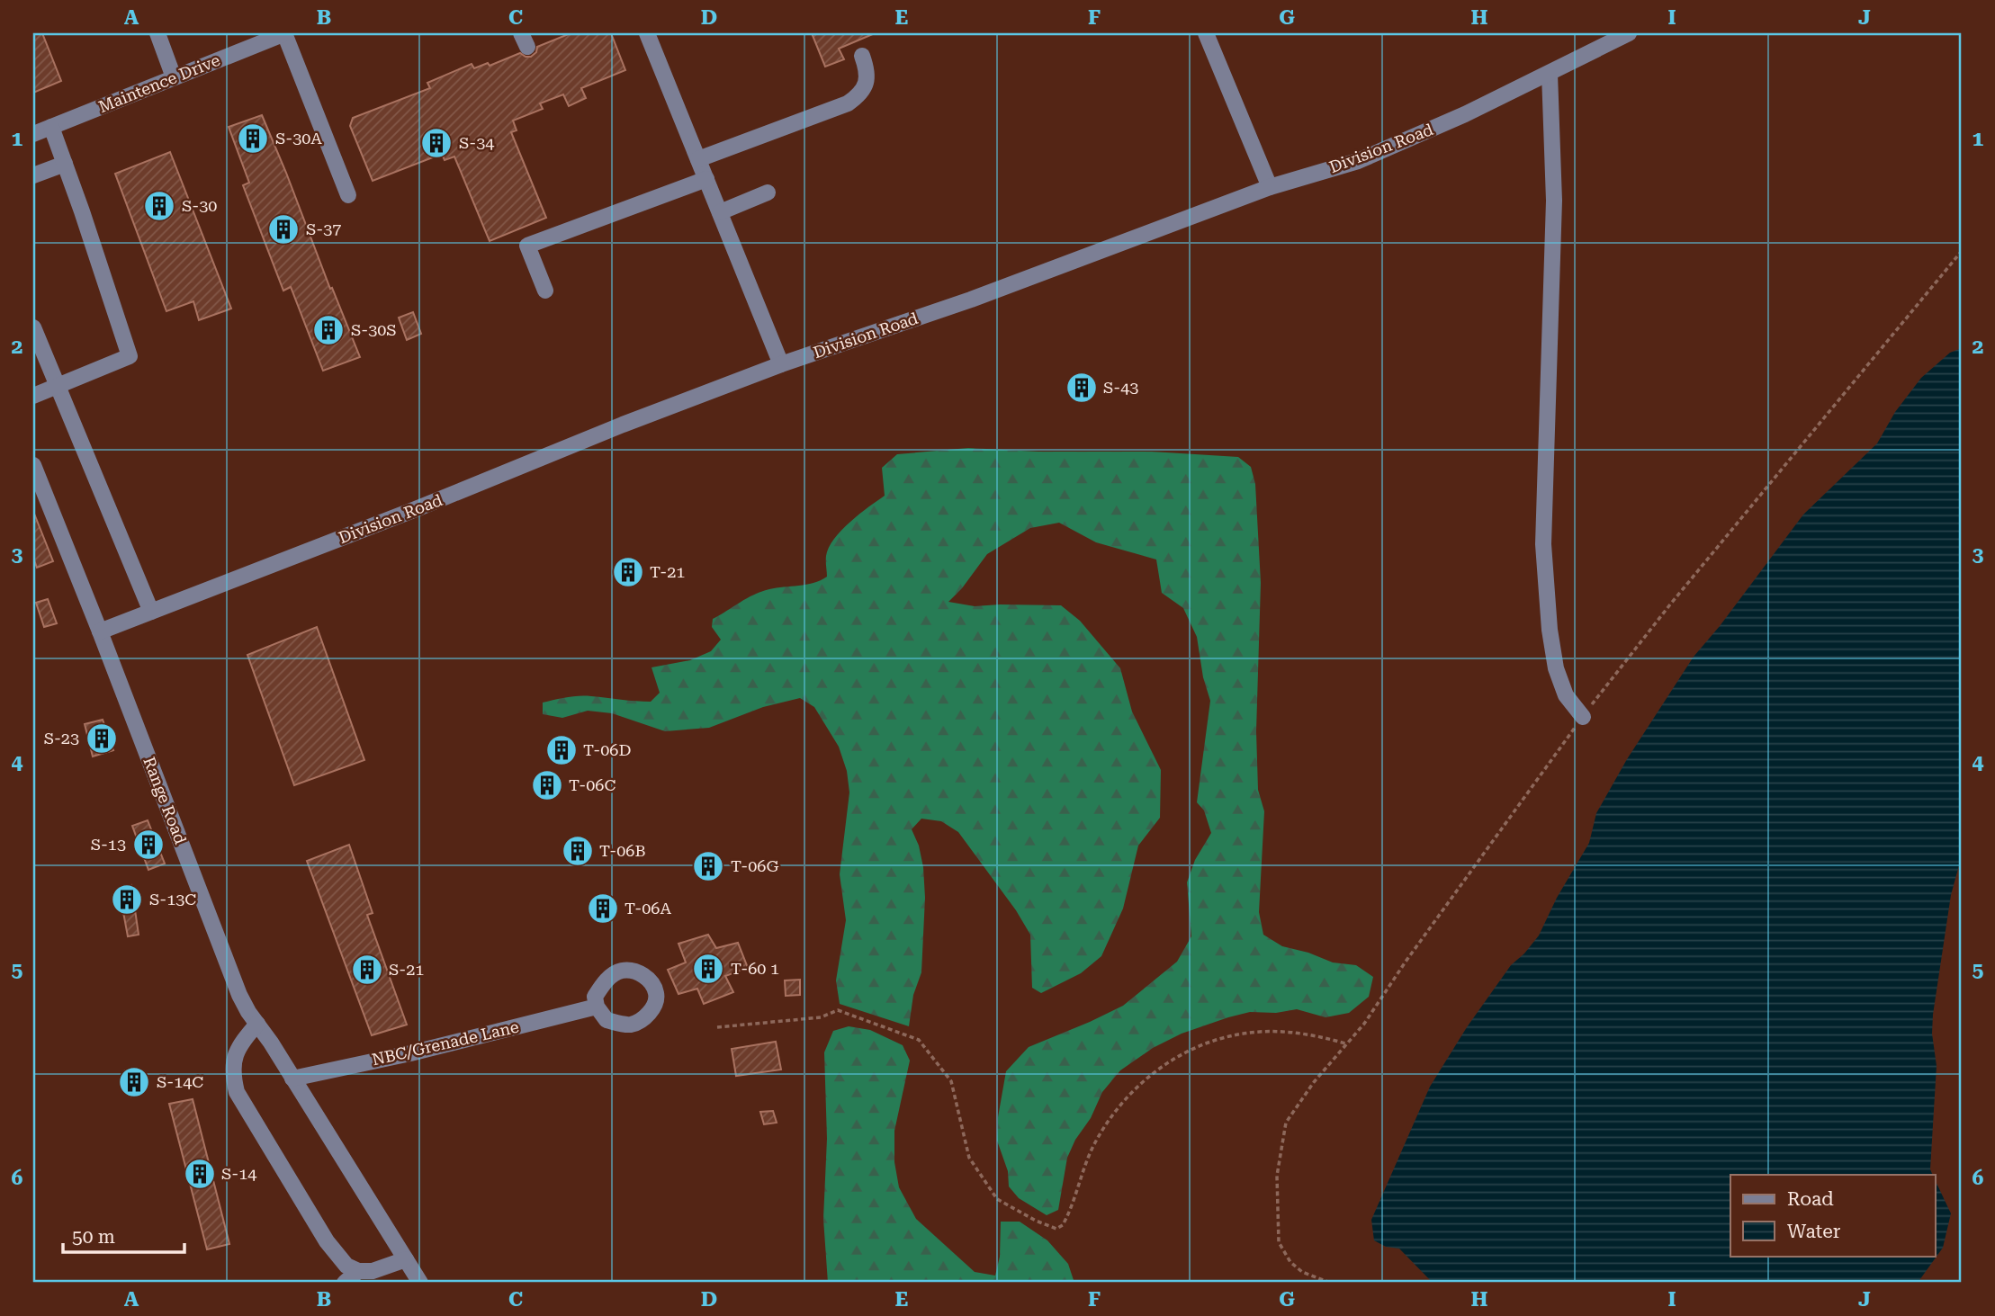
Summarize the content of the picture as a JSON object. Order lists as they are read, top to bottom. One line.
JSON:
{"streets":{"street":["Maintence Drive","Division Road","Range Road","NBC/Grenade Lane"]},"crossings":[["Division Road","Range Road"],["Range Road","NBC/Grenade Lane"]],"places":{"building":["S-30A","S-34","S-30","S-37","S-30S","S-43","T-21","S-23","T-06D","T-06C","S-13","T-06B","T-06G","S-13C","T-06A","T-60 1","S-21","S-14C","S-14"]},"legend":["Road","Water"],"scale_bar":"50 m","grid":{"columns":["A","B","C","D","E","F","G","H","I","J"],"rows":["1","2","3","4","5","6"]}}
